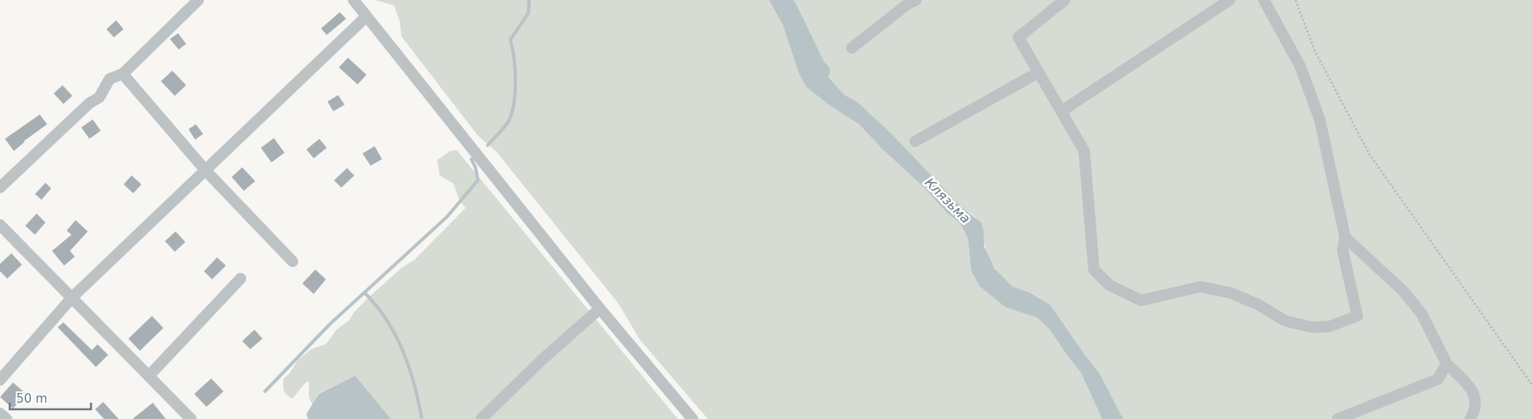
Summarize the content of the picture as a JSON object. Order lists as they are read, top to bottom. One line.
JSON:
{"water":["Клязьма"],"scale_bar":"50 m"}
